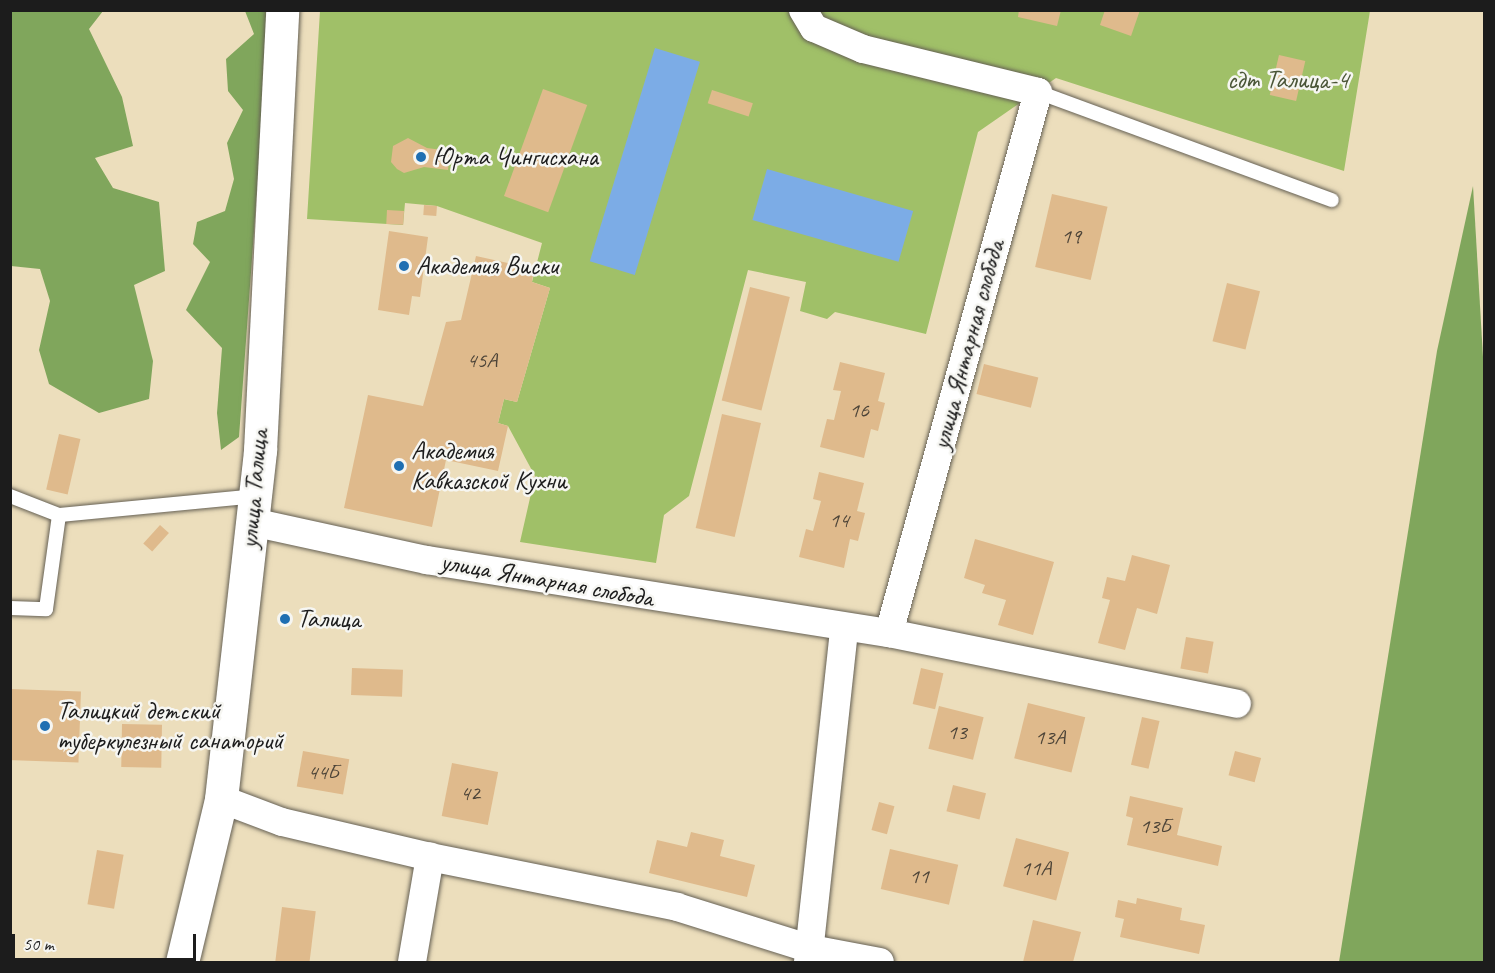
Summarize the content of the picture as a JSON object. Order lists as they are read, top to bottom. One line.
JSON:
{"streets":{"street":["улица Янтарная слобода","улица Талица"]},"crossings":[["улица Янтарная слобода","улица Талица"]],"parks":["сдт Талица-4"],"places":["Юрта Чингисхана","Академия Виски","Академия Кавказской Кухни","Талица","Талицкий детский туберкулезный санаторий"],"house_numbers":["19","45А","16","14","13","13А","44Б","42","13Б","11А","11"],"scale_bar":"50 m"}
